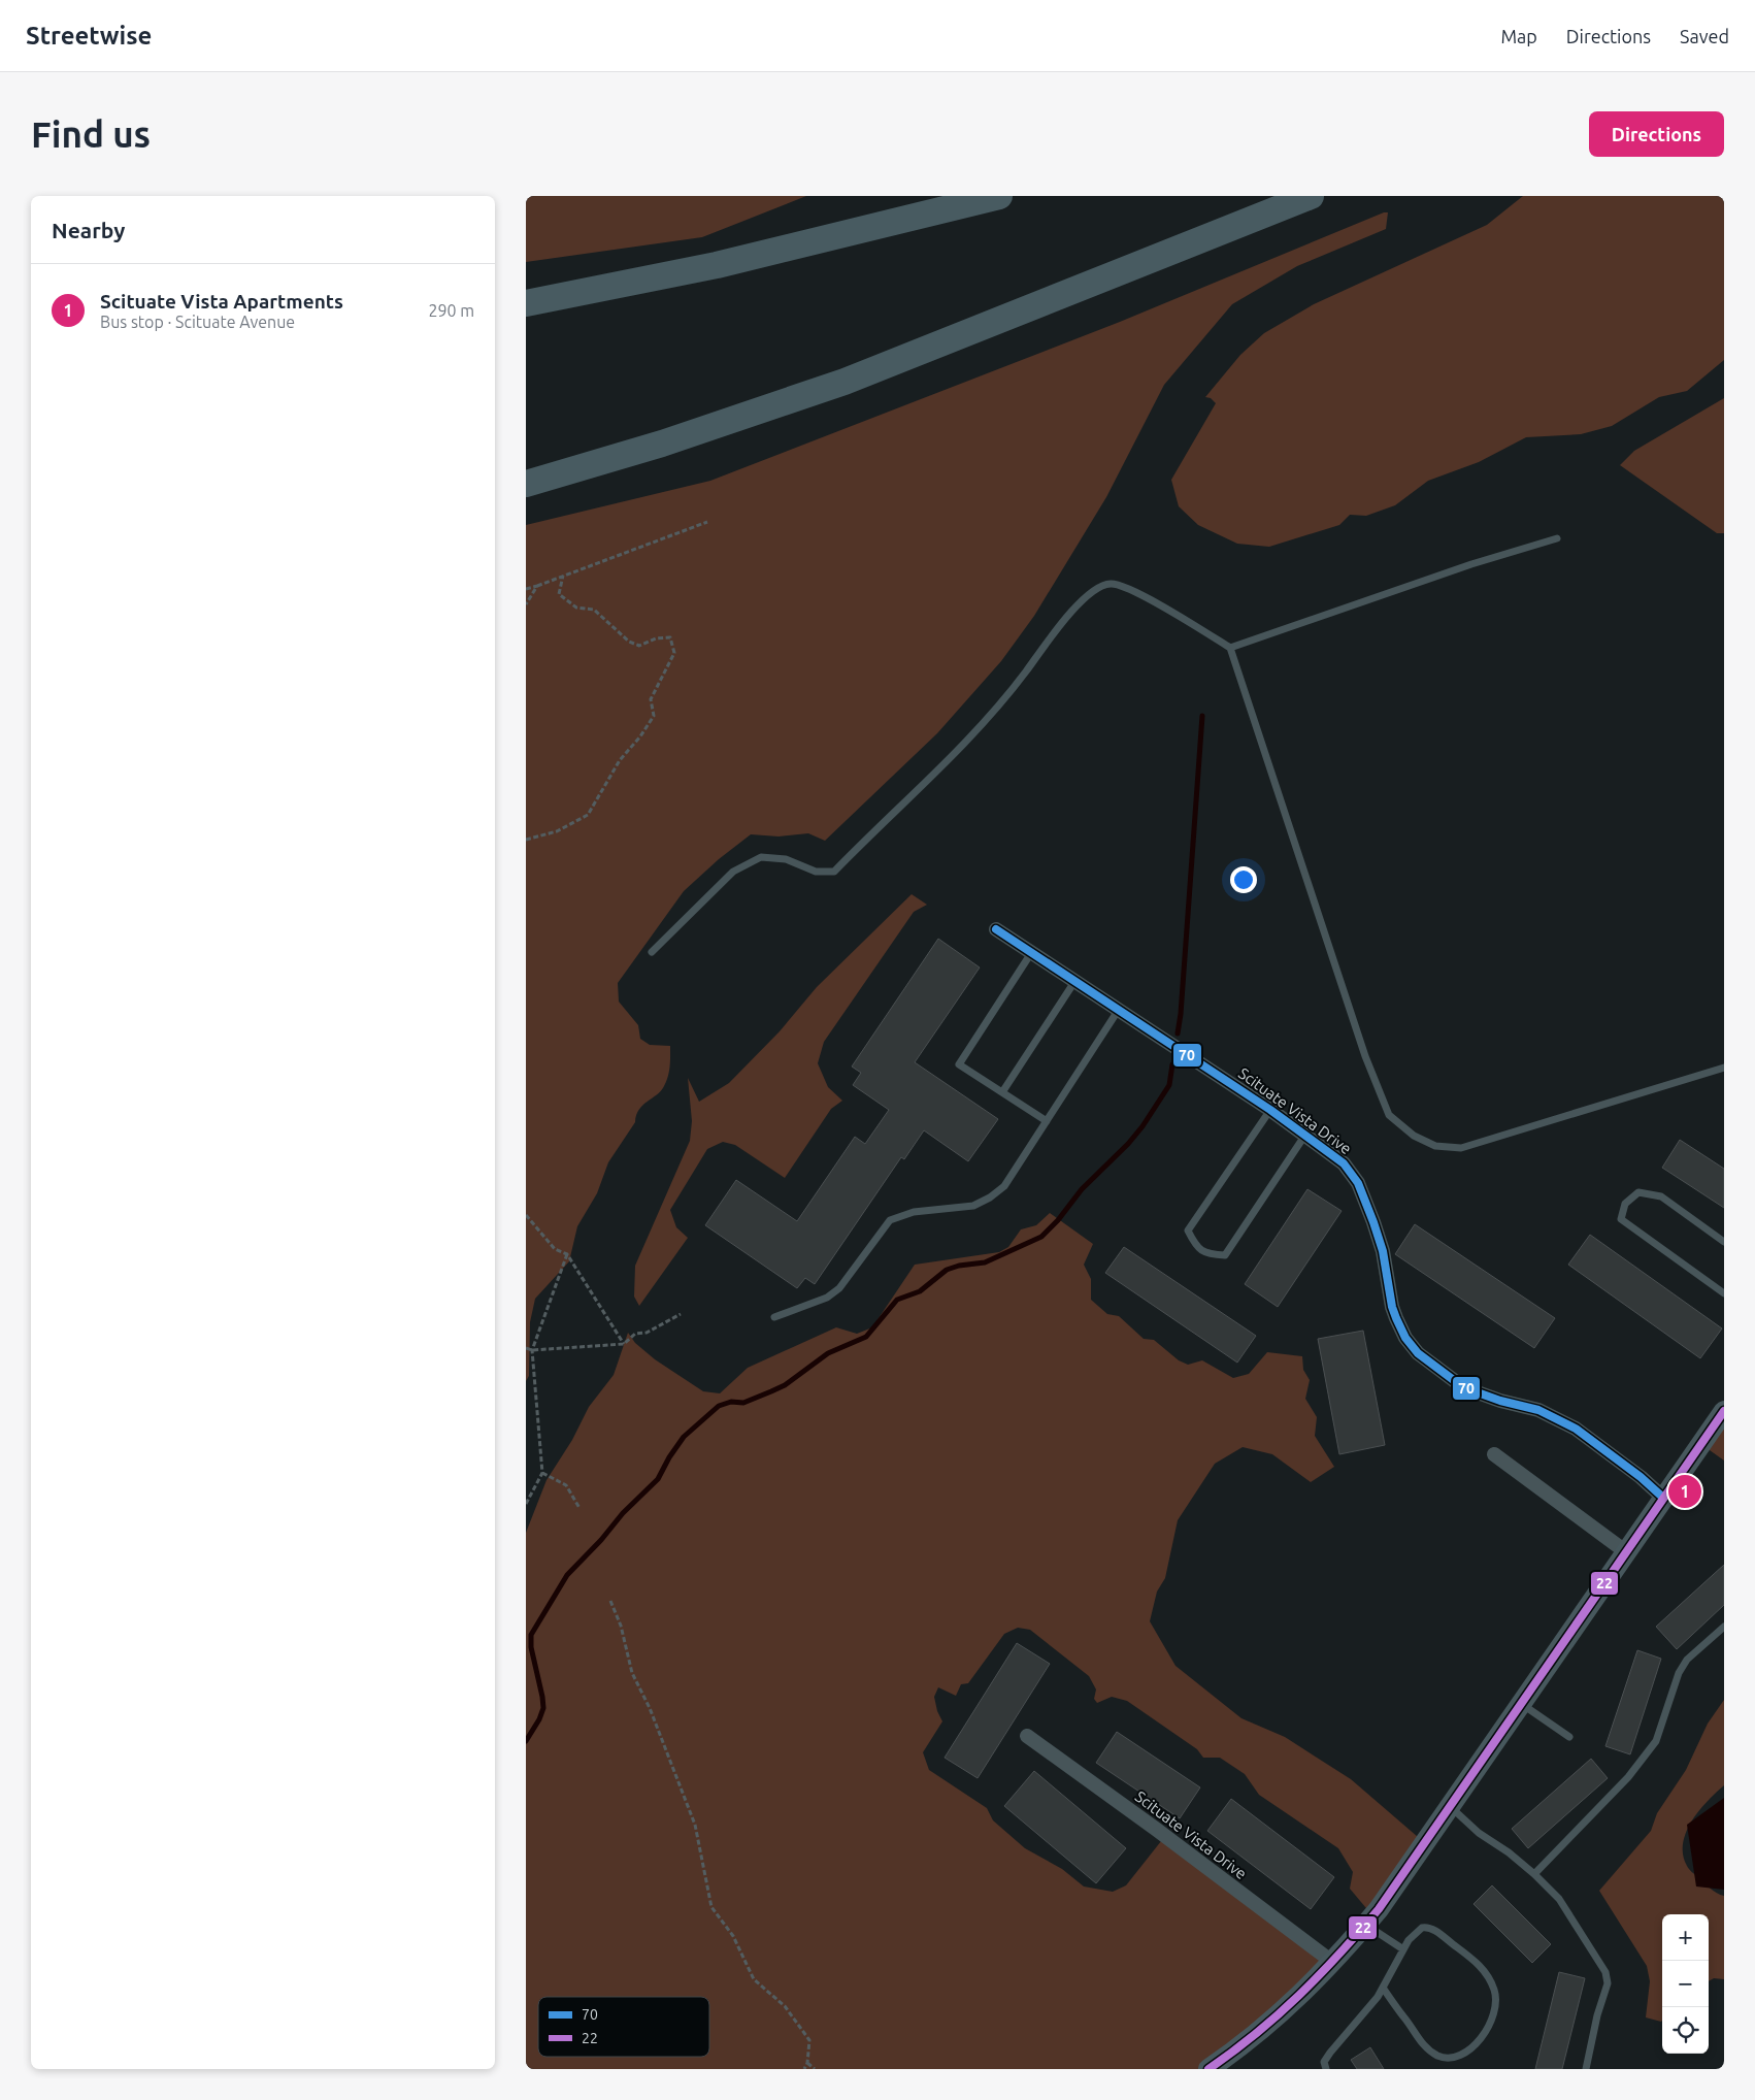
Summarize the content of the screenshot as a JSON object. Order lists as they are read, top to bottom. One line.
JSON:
{"streets":{"street":["Scituate Vista Drive"]},"lines":["transit line 70","transit line 22"],"legend":["70","22"],"page":{"header":"Streetwise","nav":["Map","Directions","Saved"],"buttons":"Directions","title":"Find us","heading":"Nearby","list":[{"mark":"1","name":"Scituate Vista Apartments","note":"Bus stop · Scituate Avenue","value":"290 m"}],"pins":"1","map_buttons":["+","−"]}}
